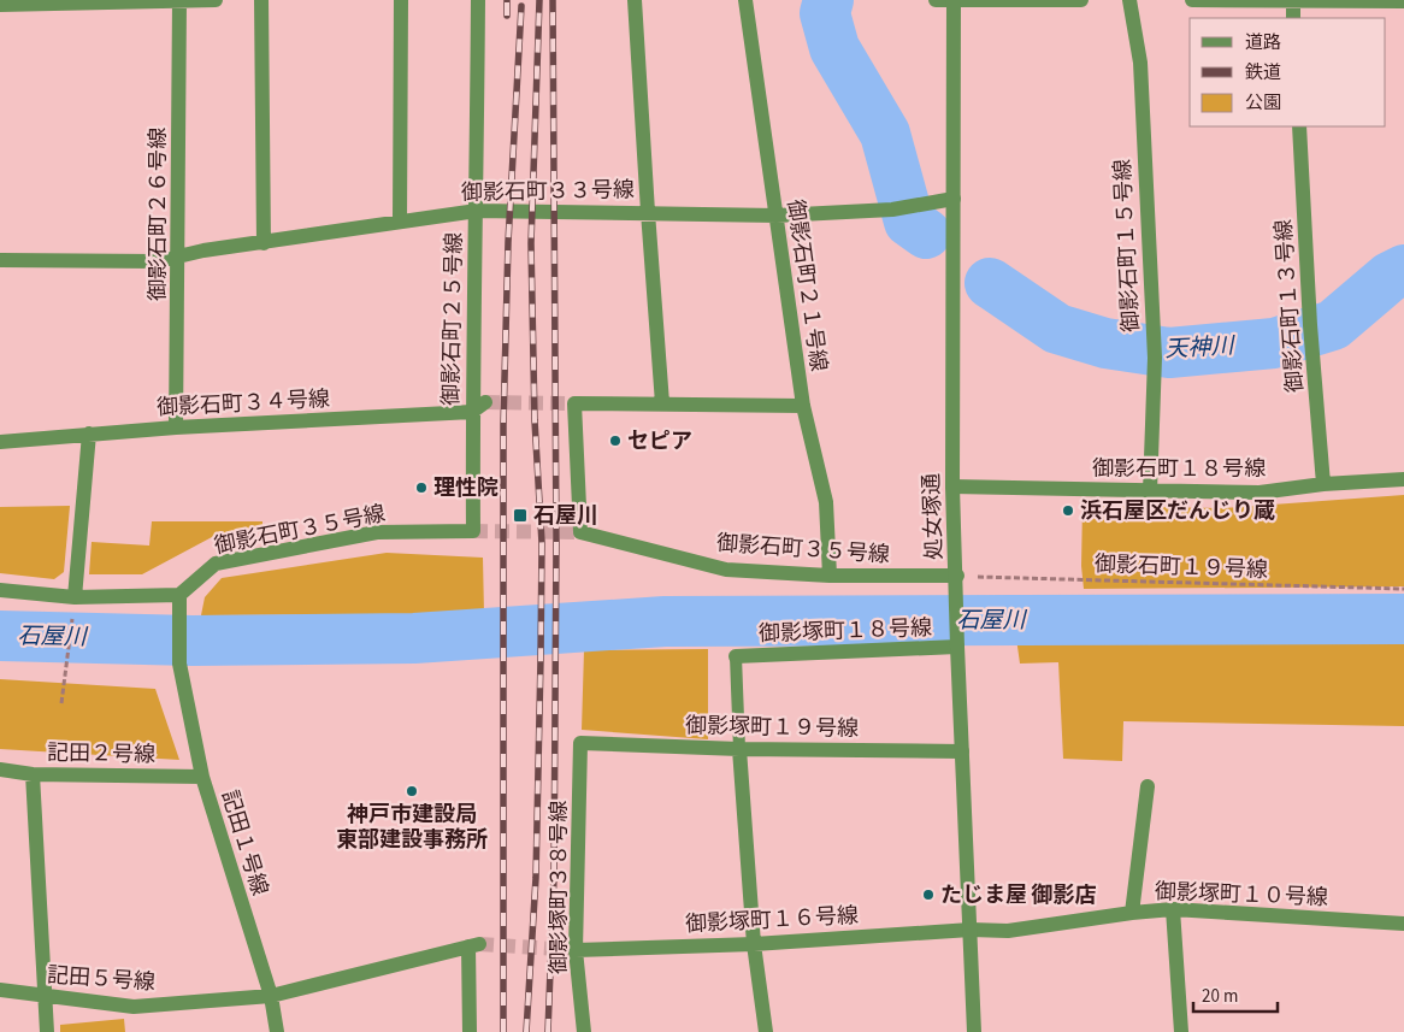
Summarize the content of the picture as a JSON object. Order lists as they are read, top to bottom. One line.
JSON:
{"streets":{"street":["御影石町３３号線","御影石町２６号線","御影石町１５号線","御影石町２１号線","御影石町１３号線","御影石町２５号線","御影石町３４号線","御影石町１８号線","処女塚通","御影石町３５号線","御影塚町１８号線","御影塚町１９号線","記田２号線","記田１号線","御影塚町３８号線","御影塚町１０号線","御影塚町１６号線","記田５号線"],"path":["御影石町１９号線"]},"crossings":[["御影石町３３号線","御影石町２６号線"],["御影石町３３号線","御影石町２１号線"],["御影石町３３号線","御影石町２５号線"],["御影石町３３号線","処女塚通"],["御影石町２６号線","御影石町３４号線"],["御影石町１５号線","御影石町１８号線"],["御影石町２１号線","御影石町３５号線"],["御影石町１３号線","御影石町１８号線"],["御影石町２５号線","御影石町３４号線"],["御影石町２５号線","御影石町３５号線"],["御影石町１８号線","処女塚通"],["処女塚通","御影石町３５号線"],["処女塚通","御影石町１９号線"],["処女塚通","御影塚町１８号線"],["処女塚通","御影塚町１９号線"],["処女塚通","御影塚町１０号線"],["処女塚通","御影塚町１６号線"],["御影石町３５号線","御影石町１９号線"],["御影石町３５号線","記田１号線"],["御影塚町１９号線","御影塚町３８号線"],["記田２号線","記田１号線"],["記田１号線","記田５号線"],["御影塚町３８号線","御影塚町１６号線"],["御影塚町１０号線","御影塚町１６号線"]],"water":["天神川","石屋川"],"places":{"other":["セピア","理性院","浜石屋区だんじり蔵","神戸市建設局 東部建設事務所","たじま屋 御影店"],"transit":["石屋川"]},"legend":["道路","鉄道","公園"],"scale_bar":"20 m"}
